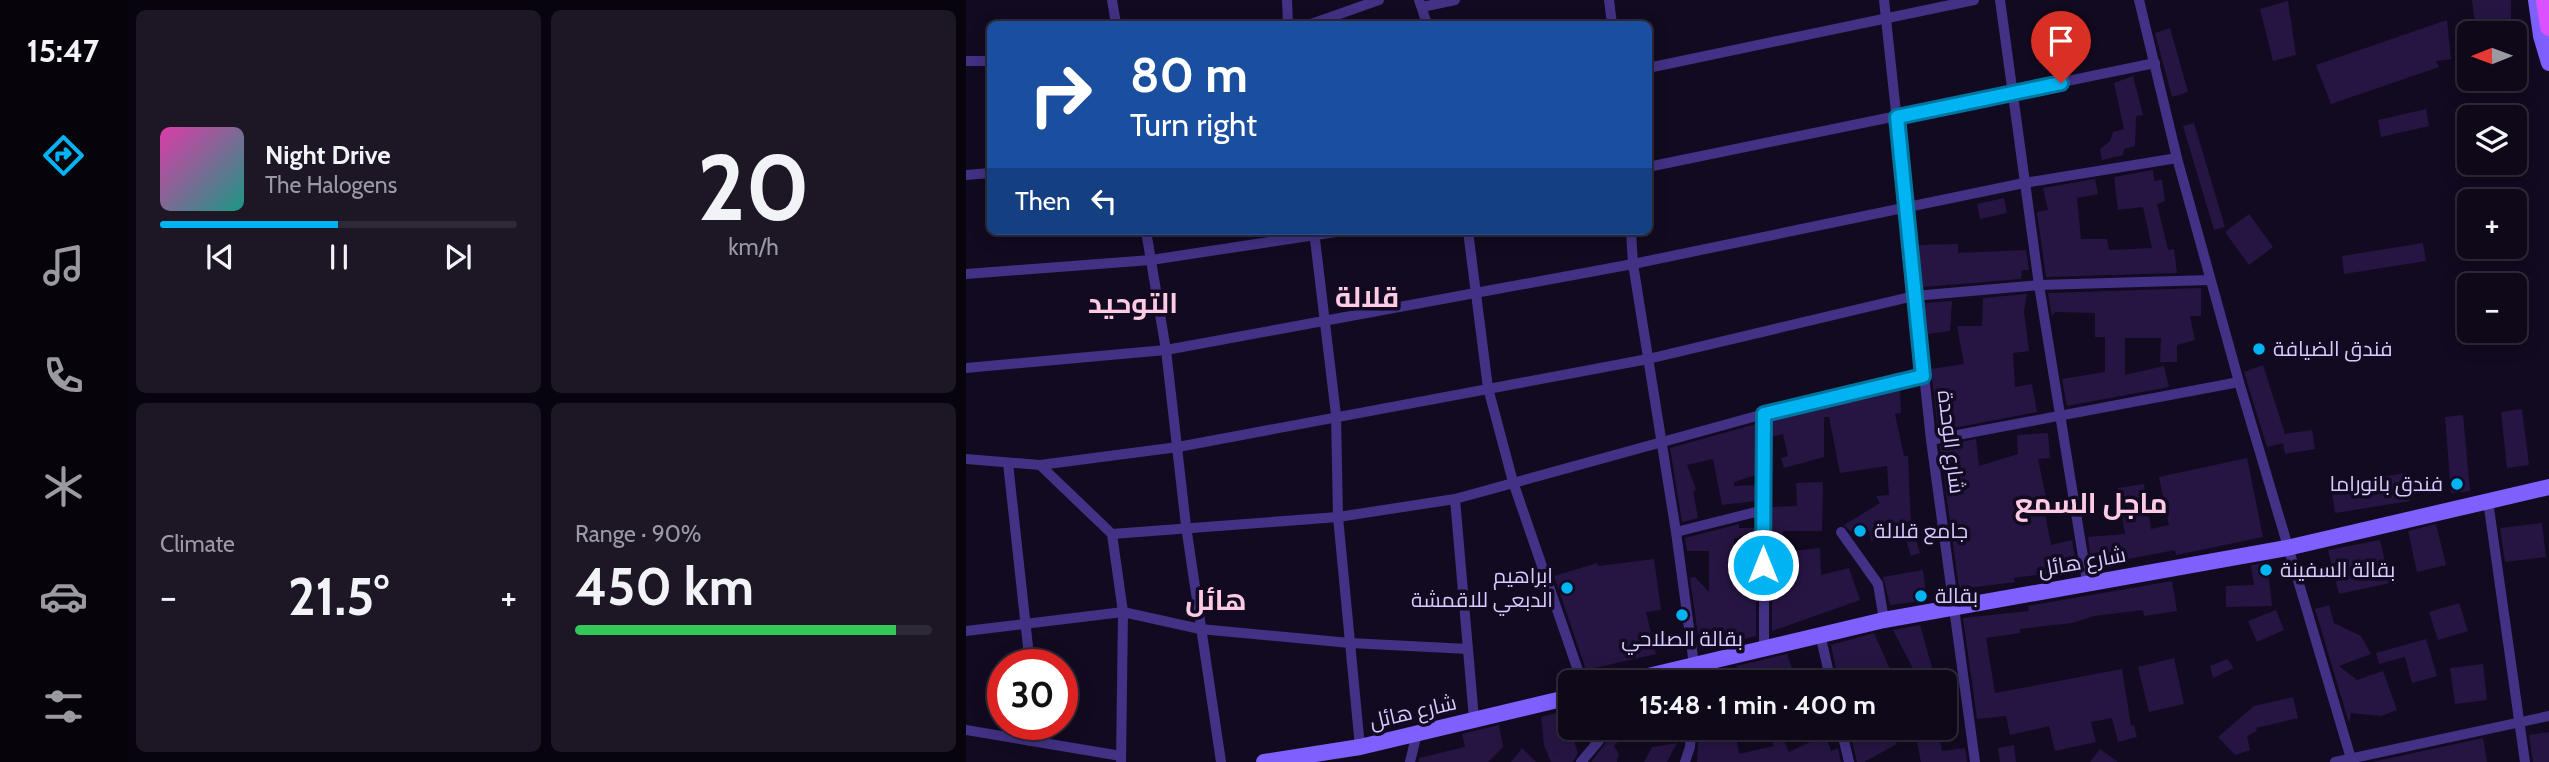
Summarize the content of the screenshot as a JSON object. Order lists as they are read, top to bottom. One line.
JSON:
{"streets":{"street":["شارع الوحدة","شارع هائل"]},"crossings":[["شارع الوحدة","شارع هائل"]],"districts":["قلالة","التوحيد","ماجل السمع","هائل"],"places":["فندق الضيافة","فندق بانوراما","جامع قلالة","بقالة السفينة","ابراهيم الدبعي للاقمشة","بقالة","بقالة الصلاحي"],"north":"left","page":{"tabs":"15:47","tile":[["20","km/h"],"Climate",["Range · 90%","450 km"]],"map_buttons":["+","−"],"turn":["80 m","Turn right"],"song":["Night Drive","The Halogens"],"then":"Then","heat":["−","21.5°","+"],"limit":"30","trip":"15:48 · 1 min · 400 m"}}
